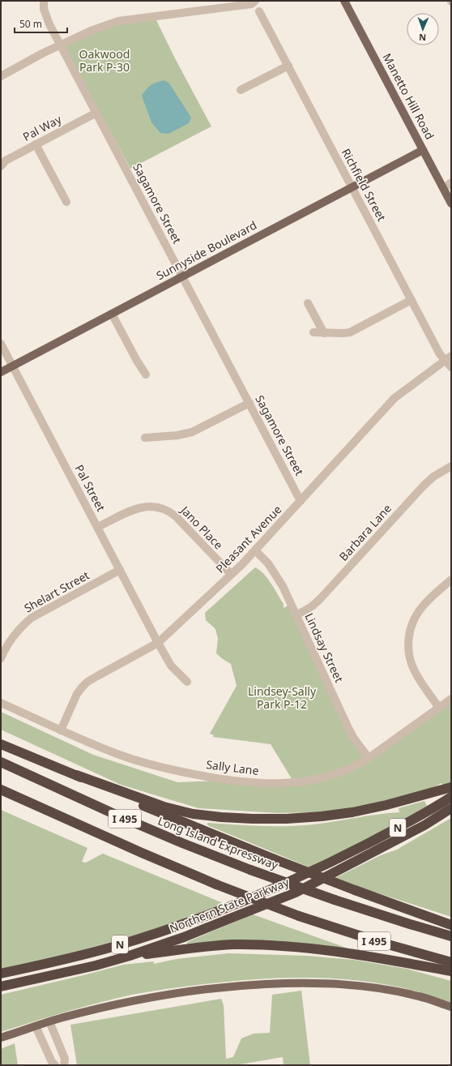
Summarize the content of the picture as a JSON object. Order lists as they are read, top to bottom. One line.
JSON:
{"streets":{"highway":["I 495","N","Long Island Expressway","Northern State Parkway"],"main road":["Manetto Hill Road","Sunnyside Boulevard"],"street":["Pal Way","Richfield Street","Sagamore Street","Pal Street","Jano Place","Barbara Lane","Pleasant Avenue","Shelart Street","Lindsay Street","Sally Lane"]},"crossings":[["Manetto Hill Road","Sunnyside Boulevard"],["Pal Way","Sagamore Street"],["Richfield Street","Sunnyside Boulevard"],["Richfield Street","Pleasant Avenue"],["Sagamore Street","Sunnyside Boulevard"],["Sagamore Street","Pleasant Avenue"],["Sunnyside Boulevard","Pal Street"],["Pal Street","Jano Place"],["Pal Street","Pleasant Avenue"],["Pal Street","Shelart Street"],["Jano Place","Pleasant Avenue"],["Barbara Lane","Lindsay Street"],["Pleasant Avenue","Lindsay Street"],["Pleasant Avenue","Sally Lane"],["Lindsay Street","Sally Lane"]],"parks":["Oakwood Park P-30","Lindsey-Sally Park P-12"],"scale_bar":"50 m","north":"bottom"}
